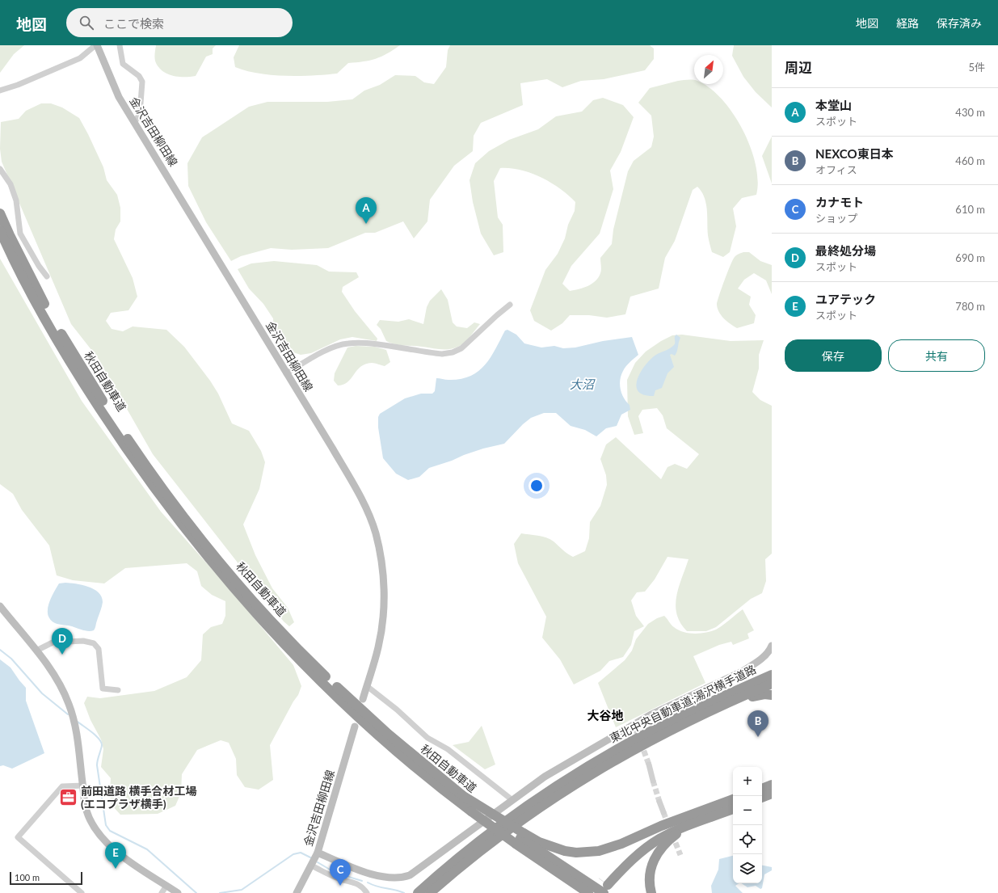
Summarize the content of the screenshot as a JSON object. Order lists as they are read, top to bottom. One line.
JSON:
{"streets":{"highway":["秋田自動車道","東北中央自動車道;湯沢横手道路"],"main road":["金沢吉田柳田線"]},"districts":["大谷地"],"water":["大沼"],"places":{"office":["前田道路 横手合材工場 (エコプラザ横手)"]},"scale_bar":"100 m","north":"top right","page":{"header":"地図","search":"ここで検索","nav":["地図","経路","保存済み"],"heading":["周辺","5件"],"list":[{"mark":"A","name":"本堂山","note":"スポット","value":"430 m"},{"mark":"B","name":"NEXCO東日本","note":"オフィス","value":"460 m"},{"mark":"C","name":"カナモト","note":"ショップ","value":"610 m"},{"mark":"D","name":"最終処分場","note":"スポット","value":"690 m"},{"mark":"E","name":"ユアテック","note":"スポット","value":"780 m"}],"pins":["A","D","B","E","C"],"buttons":["保存","共有"],"map_buttons":["+","−"],"scale":"100 m"}}
